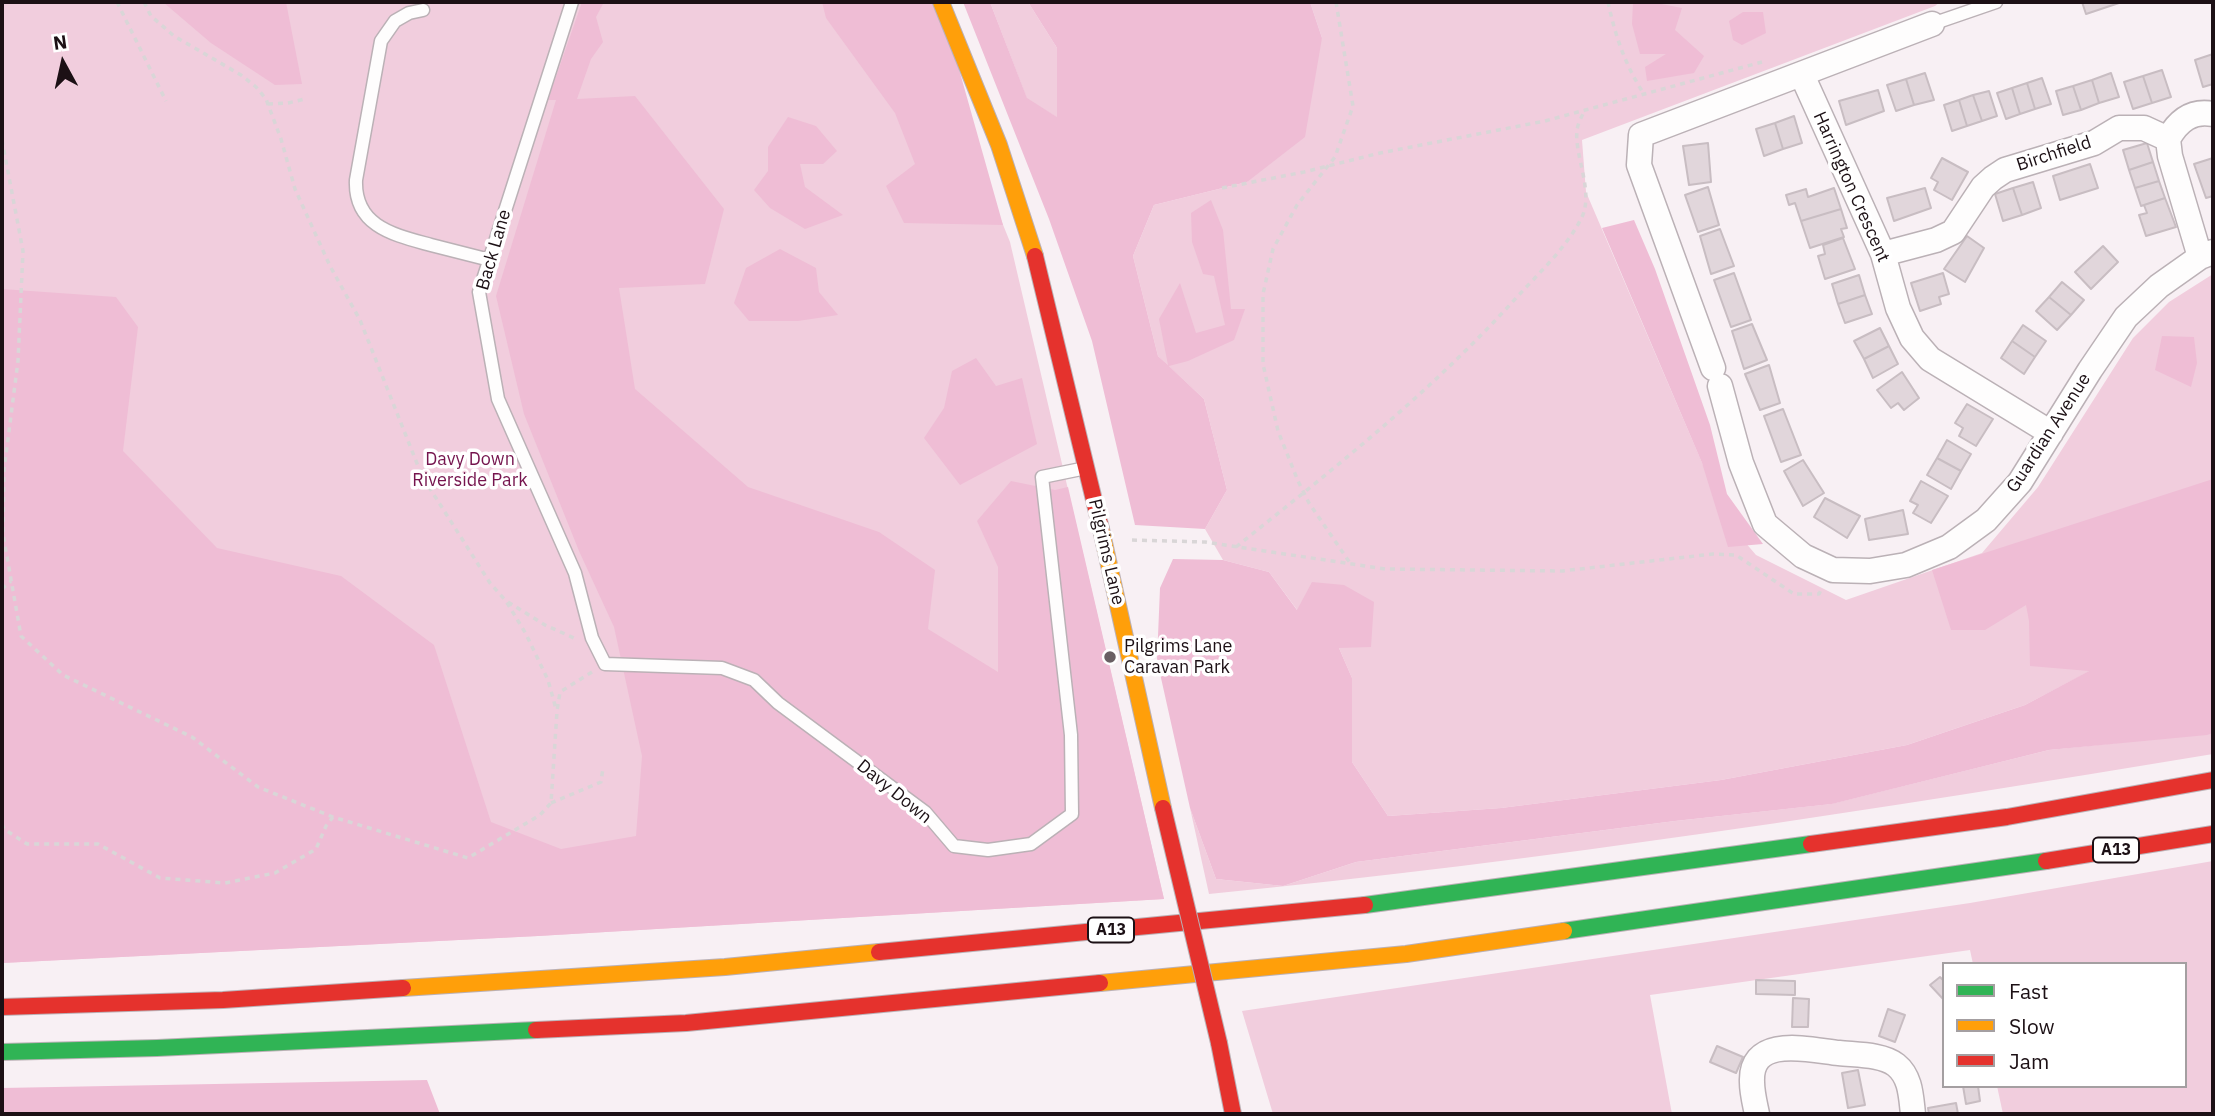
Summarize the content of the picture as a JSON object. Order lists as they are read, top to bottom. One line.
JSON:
{"streets":{"main road":["Pilgrims Lane","A13"],"street":["Birchfield","Harrington Crescent","Guardian Avenue"],"lane":["Back Lane","Davy Down"]},"crossings":[["Birchfield","Harrington Crescent"],["Harrington Crescent","Guardian Avenue"],["Pilgrims Lane","Davy Down"]],"parks":["Davy Down Riverside Park"],"places":["Pilgrims Lane Caravan Park"],"legend":["Fast","Slow","Jam"],"north":"top"}
